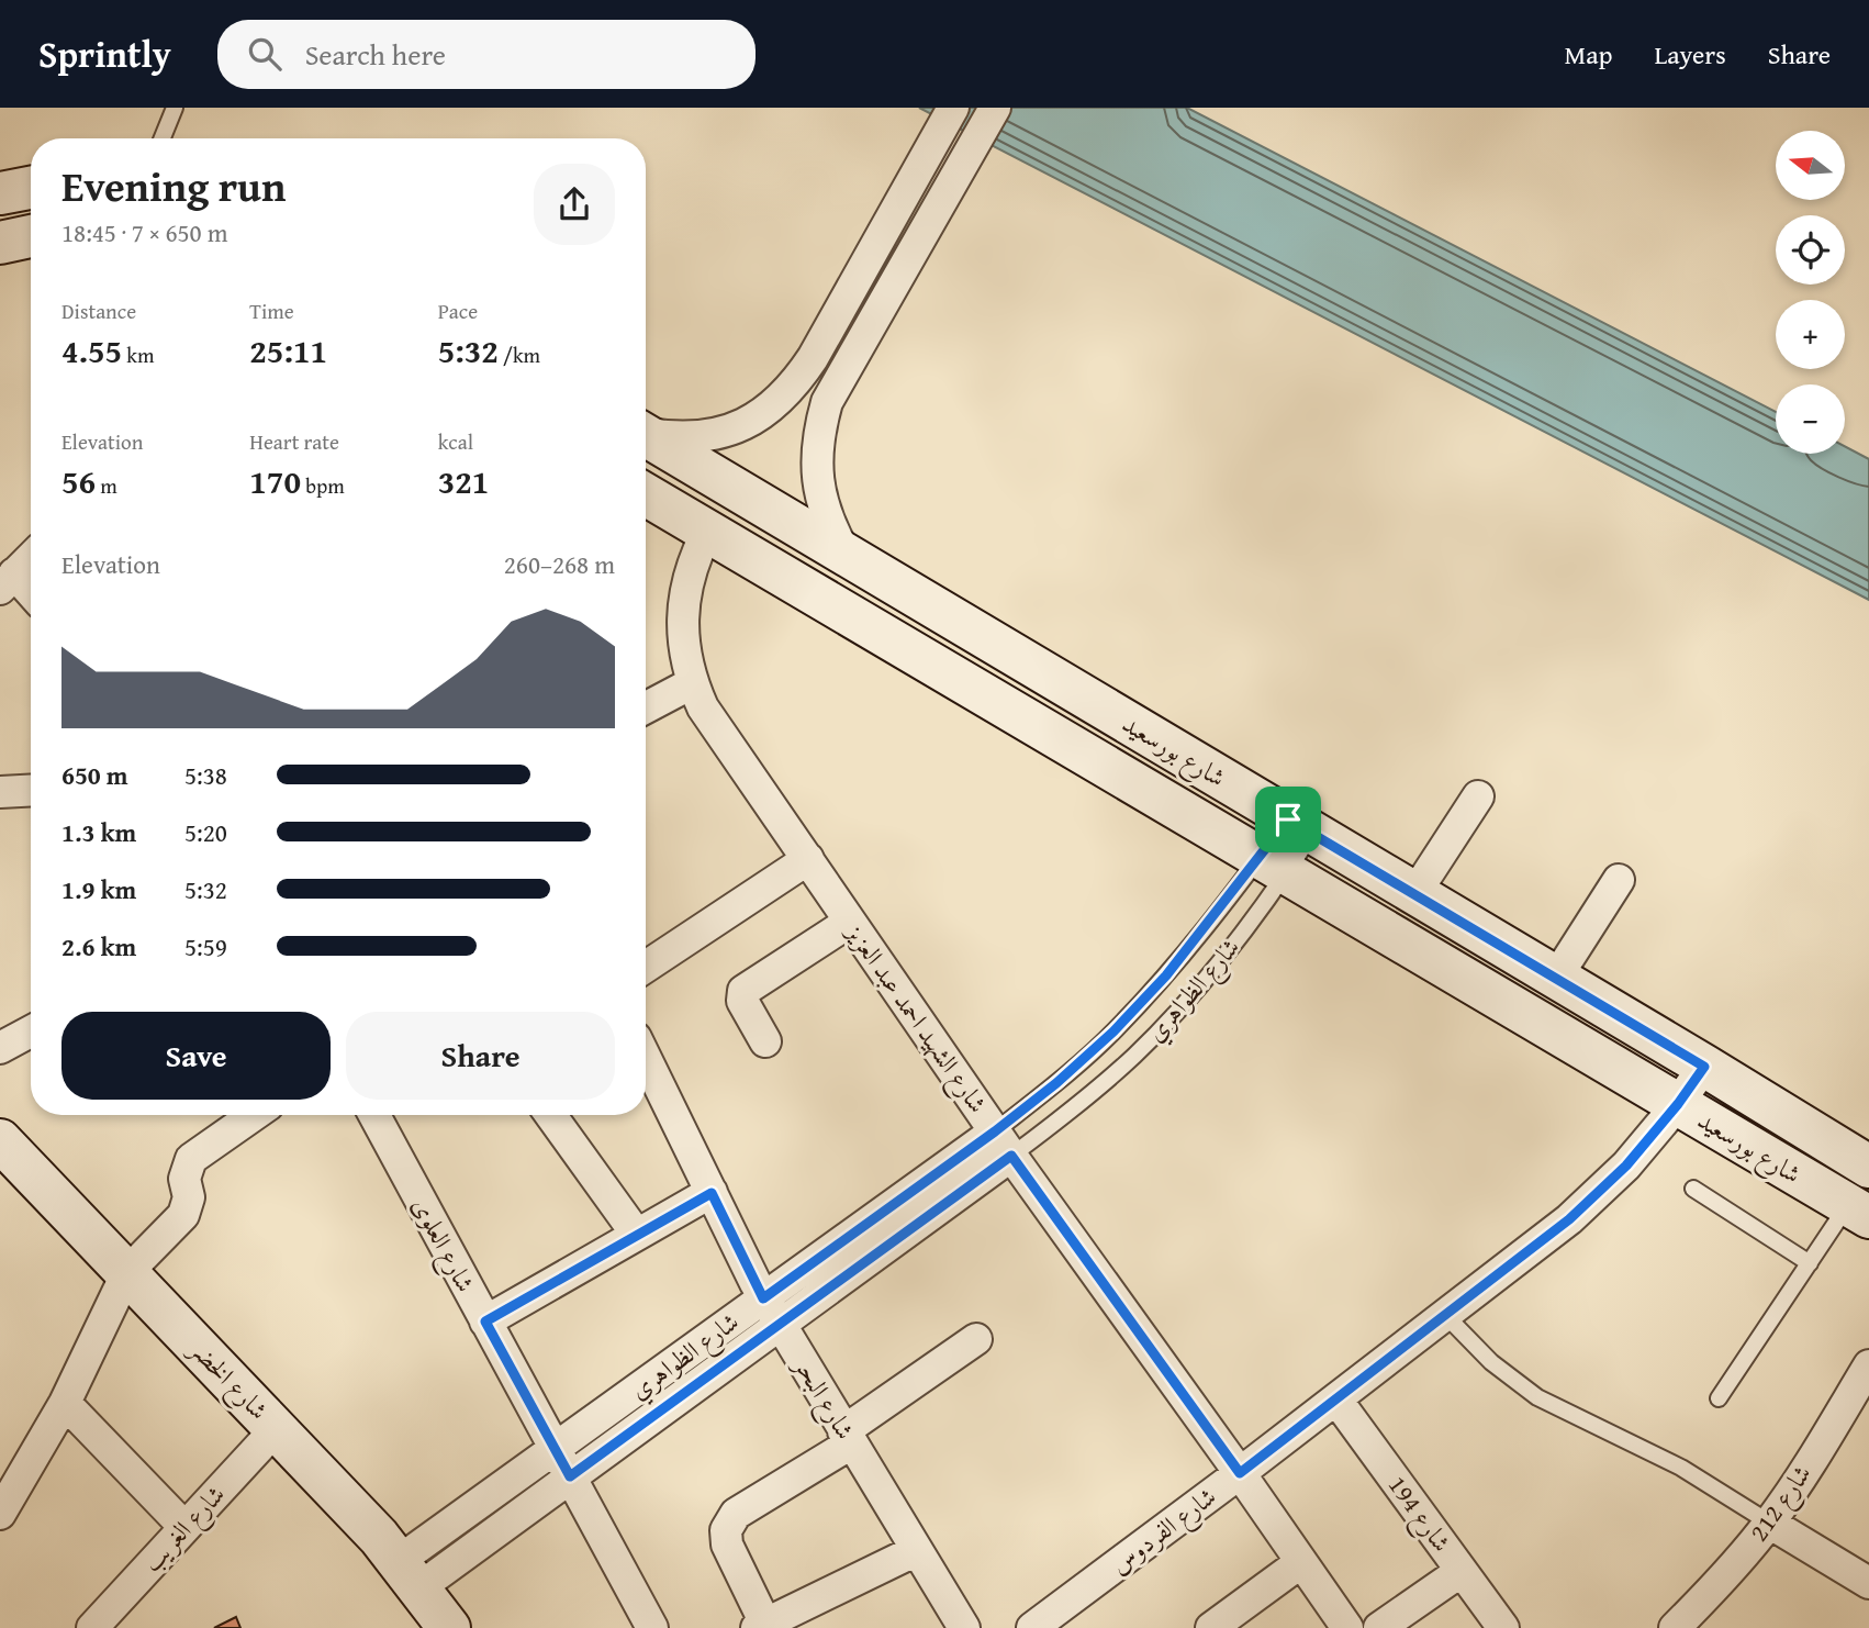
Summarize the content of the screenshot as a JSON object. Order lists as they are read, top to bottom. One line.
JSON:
{"streets":{"main road":["شارع بورسعيد","شارع الخضر"],"street":["شارع الظواهري","شارع الشهيد احمد عبد العزيز","شارع العلوى","شارع البحر","شارع 212","شارع 194","شارع الغريب","شارع الفردوس"]},"crossings":[["شارع بورسعيد","شارع الظواهري"],["شارع بورسعيد","شارع الشهيد احمد عبد العزيز"],["شارع بورسعيد","شارع الفردوس"],["شارع الظواهري","شارع الشهيد احمد عبد العزيز"],["شارع الظواهري","شارع العلوى"],["شارع الظواهري","شارع الخضر"],["شارع الظواهري","شارع البحر"],["شارع الشهيد احمد عبد العزيز","شارع الفردوس"],["شارع الخضر","شارع الغريب"],["شارع 194","شارع الفردوس"]],"north":"left","page":{"header":"Sprintly","search":"Search here","nav":["Map","Layers","Share"],"map_buttons":["+","−"],"heading":["Evening run","18:45 · 7 × 650 m"],"stats":[["Distance","4.55 km"],["Time","25:11"],["Pace","5:32 /km"],["Elevation","56 m"],["Heart rate","170 bpm"],["kcal","321"]],"chart":["Elevation","260–268 m"],"list":[{"name":"650 m","note":"5:38"},{"name":"1.3 km","note":"5:20"},{"name":"1.9 km","note":"5:32"},{"name":"2.6 km","note":"5:59"}],"buttons":["Save","Share"]}}
